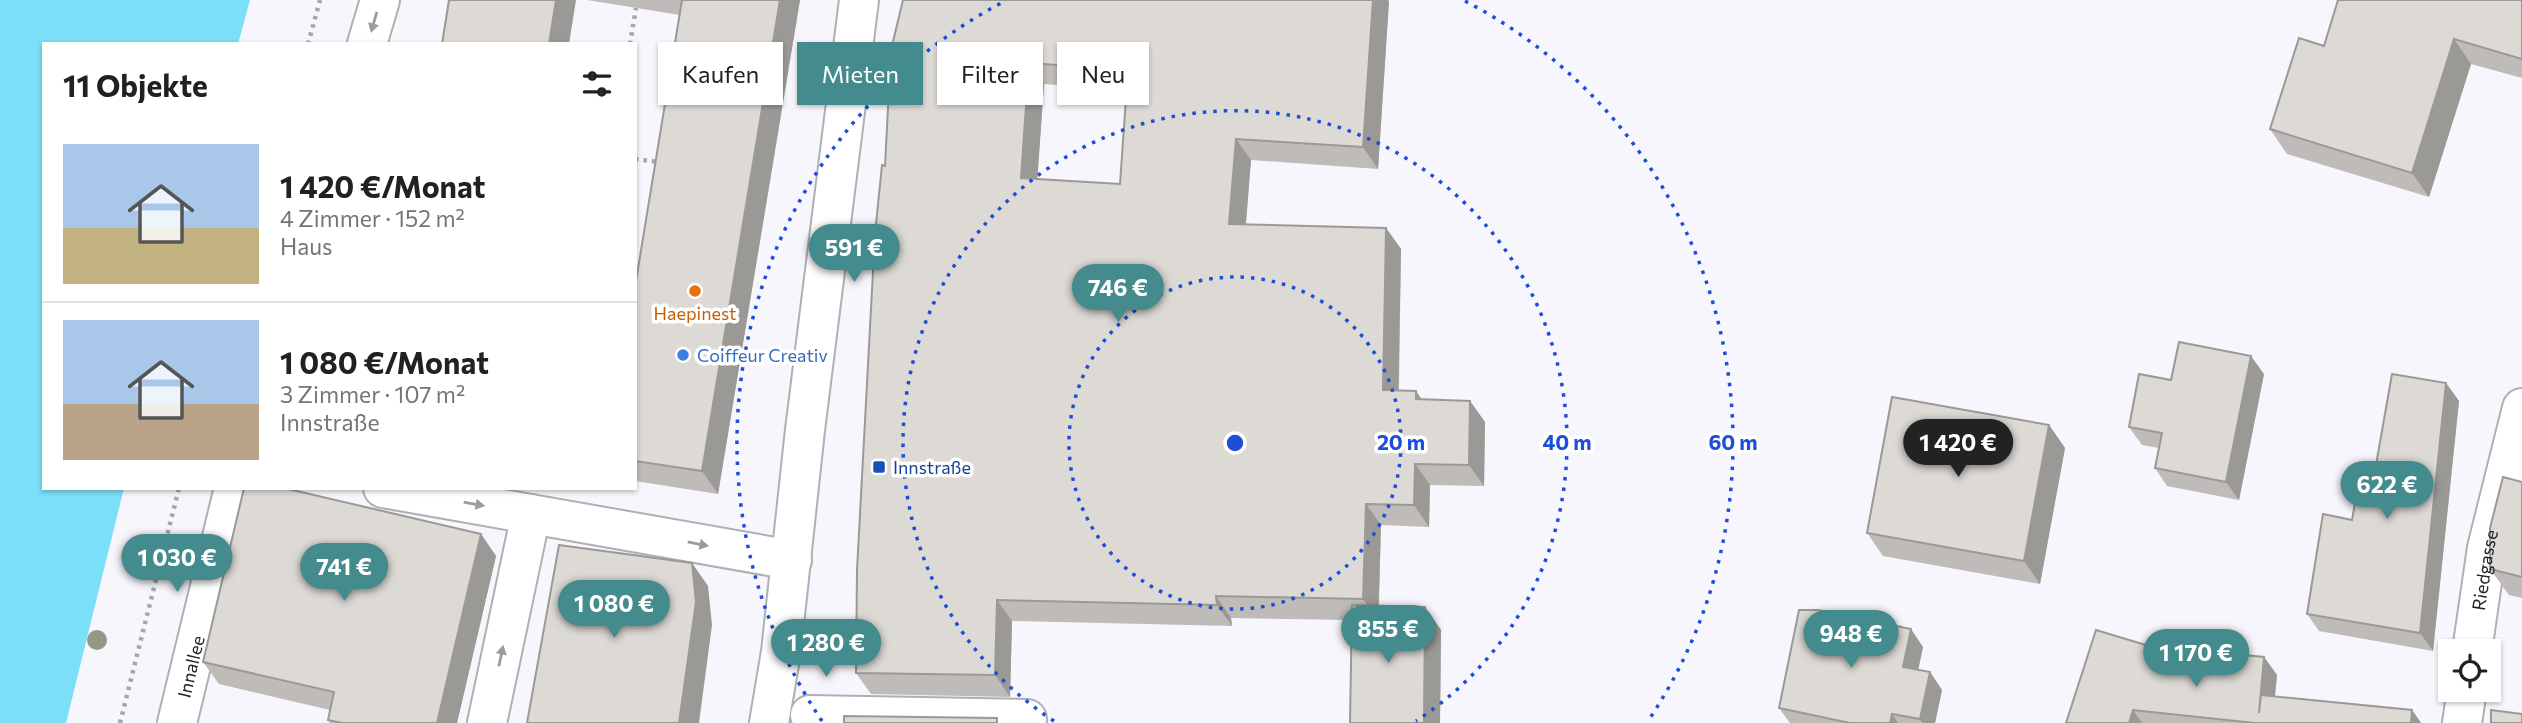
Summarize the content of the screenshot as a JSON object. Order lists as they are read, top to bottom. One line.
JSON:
{"streets":{"street":["Riedgasse","Innallee"]},"places":{"other":["Haepinest","Coiffeur Creativ"],"transit":["Innstraße"]},"page":{"chip":["Kaufen","Mieten","Filter","Neu"],"heading":"11 Objekte","list":[{"name":"1 420 €/Monat","note":"4 Zimmer · 152 m² · Haus"},{"name":"1 080 €/Monat","note":"3 Zimmer · 107 m² · Innstraße"}],"price":["591 €","746 €","1 420 €","622 €","1 030 €","741 €","1 080 €","855 €","948 €","1 280 €","1 170 €"]},"rings":["20 m","40 m","60 m"]}
